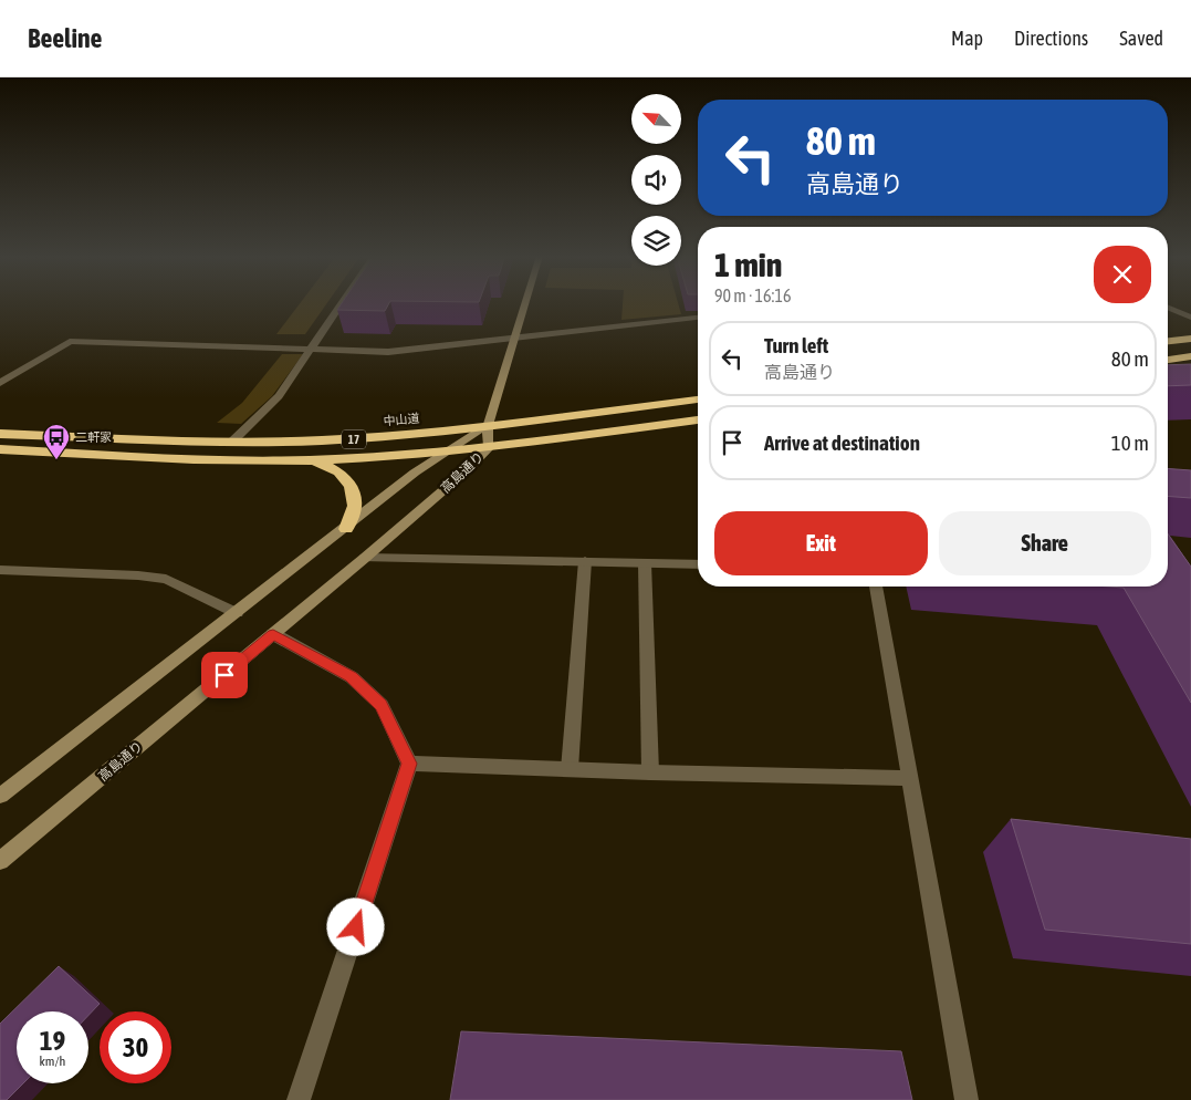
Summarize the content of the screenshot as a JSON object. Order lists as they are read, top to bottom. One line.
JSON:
{"streets":{"highway":["中山道","17"],"main road":["高島通り"]},"crossings":[["中山道","高島通り"],["17","高島通り"]],"places":{"bus stop":["二軒家"]},"north":"top left","page":{"header":"Beeline","nav":["Map","Directions","Saved"],"turn":["80 m","高島通り"],"heading":["1 min","90 m · 16:16"],"list":[{"name":"Turn left","note":"高島通り","value":"80 m"},{"name":"Arrive at destination","value":"10 m"}],"buttons":["Exit","Share"],"speed":"19 km/h","limit":"30"}}
